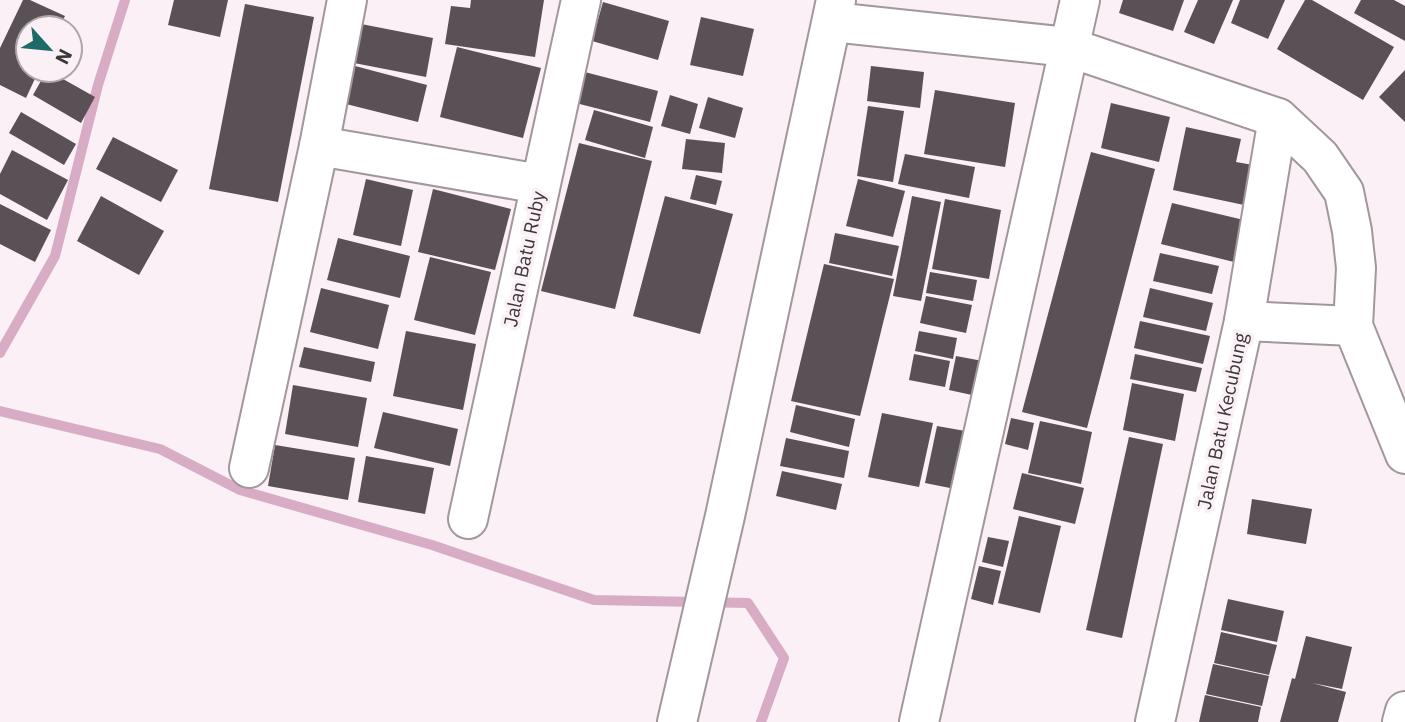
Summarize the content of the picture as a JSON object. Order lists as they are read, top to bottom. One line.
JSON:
{"streets":{"street":["Jalan Batu Ruby","Jalan Batu Kecubung"]},"north":"bottom right"}
